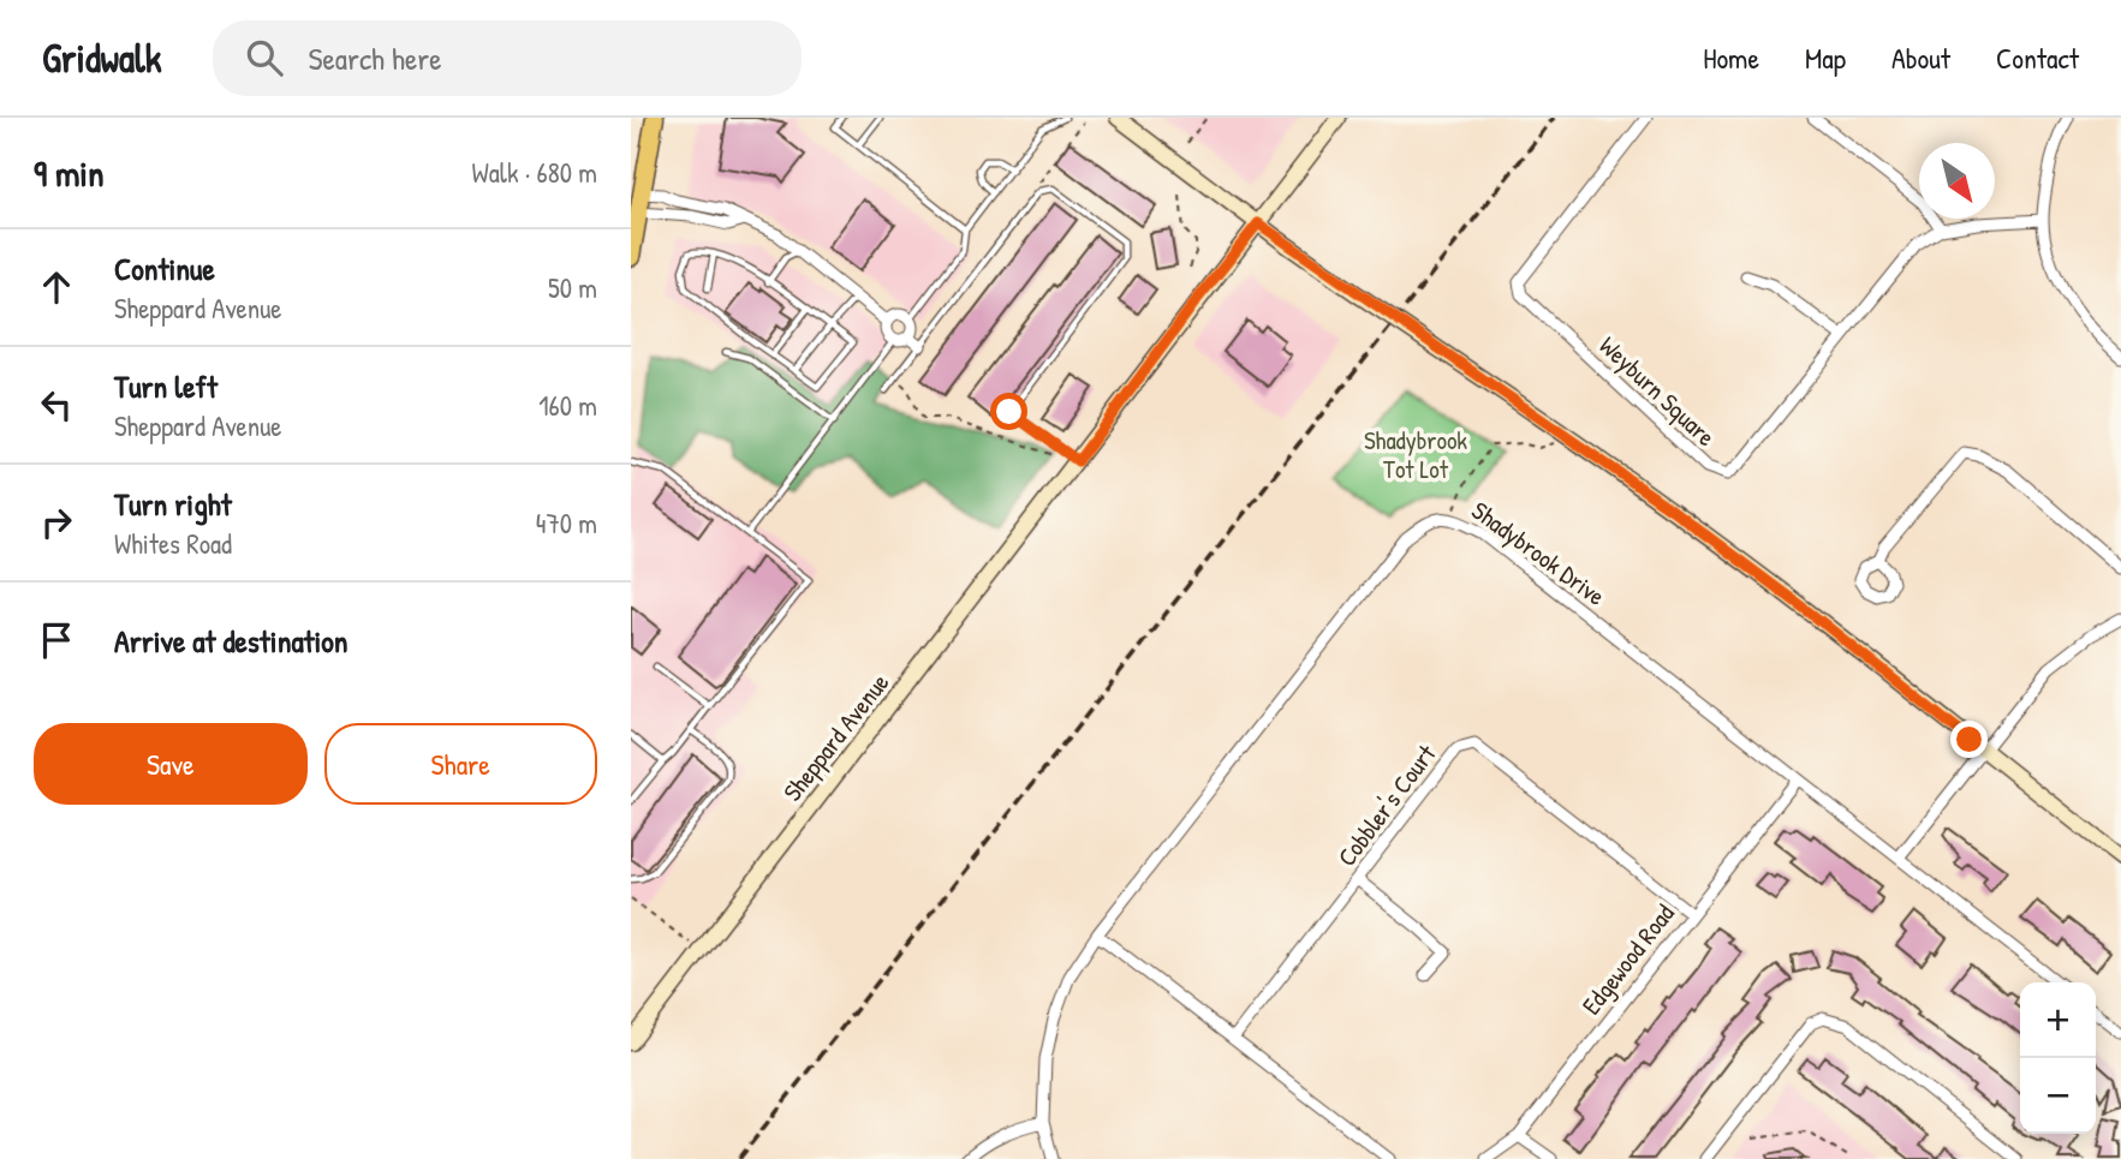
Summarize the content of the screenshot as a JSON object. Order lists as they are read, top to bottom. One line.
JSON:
{"streets":{"main road":["Sheppard Avenue"],"street":["Weyburn Square","Shadybrook Drive","Cobbler's Court","Edgewood Road"]},"crossings":[["Shadybrook Drive","Edgewood Road"],["Cobbler's Court","Edgewood Road"]],"parks":["Shadybrook Tot Lot"],"north":"bottom right","page":{"header":"Gridwalk","search":"Search here","nav":["Home","Map","About","Contact"],"heading":["9 min","Walk · 680 m"],"list":[["Continue","Sheppard Avenue","50 m"],["Turn left","Sheppard Avenue","160 m"],["Turn right","Whites Road","470 m"],"Arrive at destination"],"buttons":["Save","Share"],"map_buttons":["+","−"]}}
